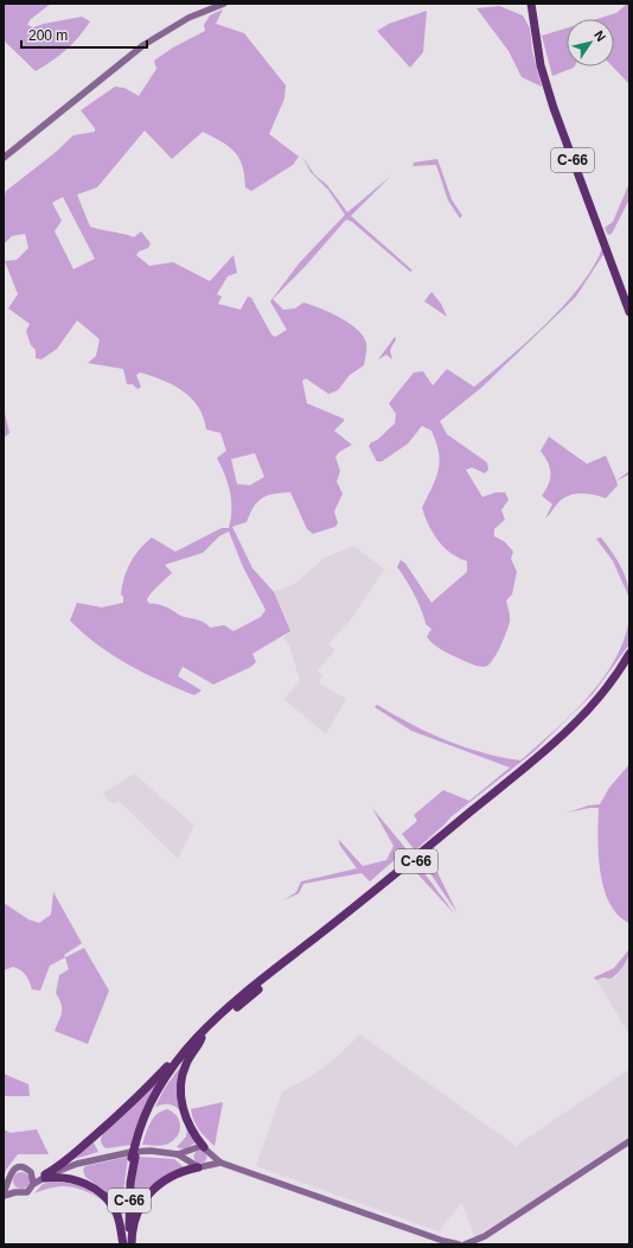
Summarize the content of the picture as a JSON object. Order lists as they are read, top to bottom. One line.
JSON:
{"streets":{"highway":["C-66"]},"scale_bar":"200 m","north":"top right"}
